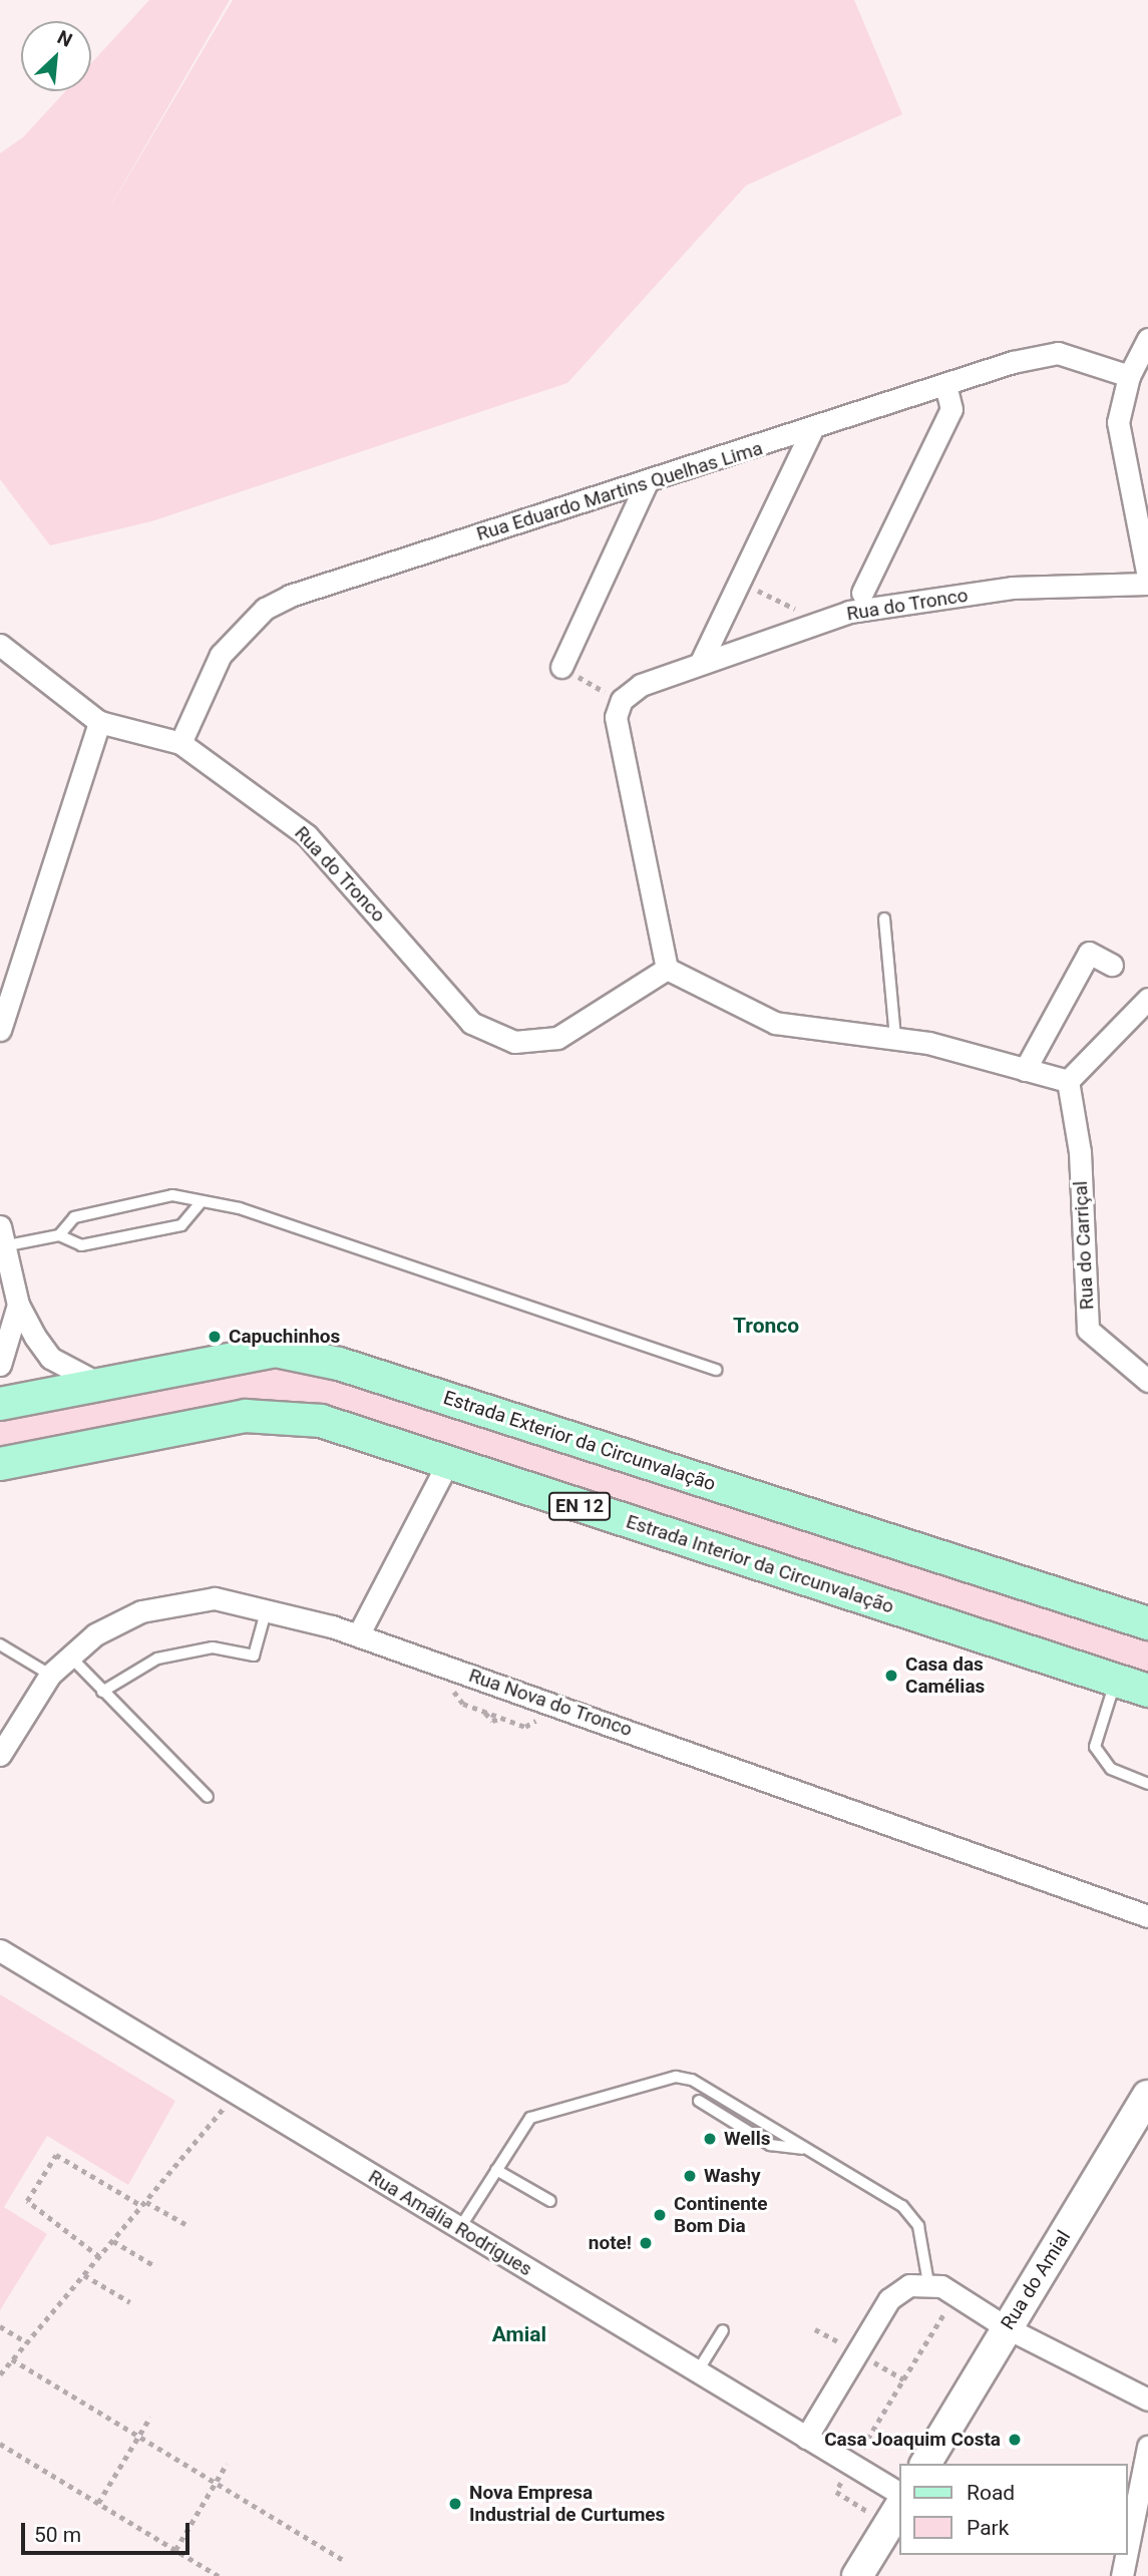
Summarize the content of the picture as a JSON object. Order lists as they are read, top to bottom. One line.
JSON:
{"streets":{"main road":["Estrada Exterior da Circunvalação","EN 12","Estrada Interior da Circunvalação","Rua do Amial"],"street":["Rua Eduardo Martins Quelhas Lima","Rua do Tronco","Rua do Carriçal","Rua Nova do Tronco","Rua Amália Rodrigues"]},"crossings":[["Rua Eduardo Martins Quelhas Lima","Rua do Tronco"]],"districts":["Tronco","Amial"],"places":["Capuchinhos","Casa das Camélias","Wells","Washy","Continente Bom Dia","note!","Casa Joaquim Costa","Nova Empresa Industrial de Curtumes"],"legend":["Road","Park"],"scale_bar":"50 m","north":"top right"}
